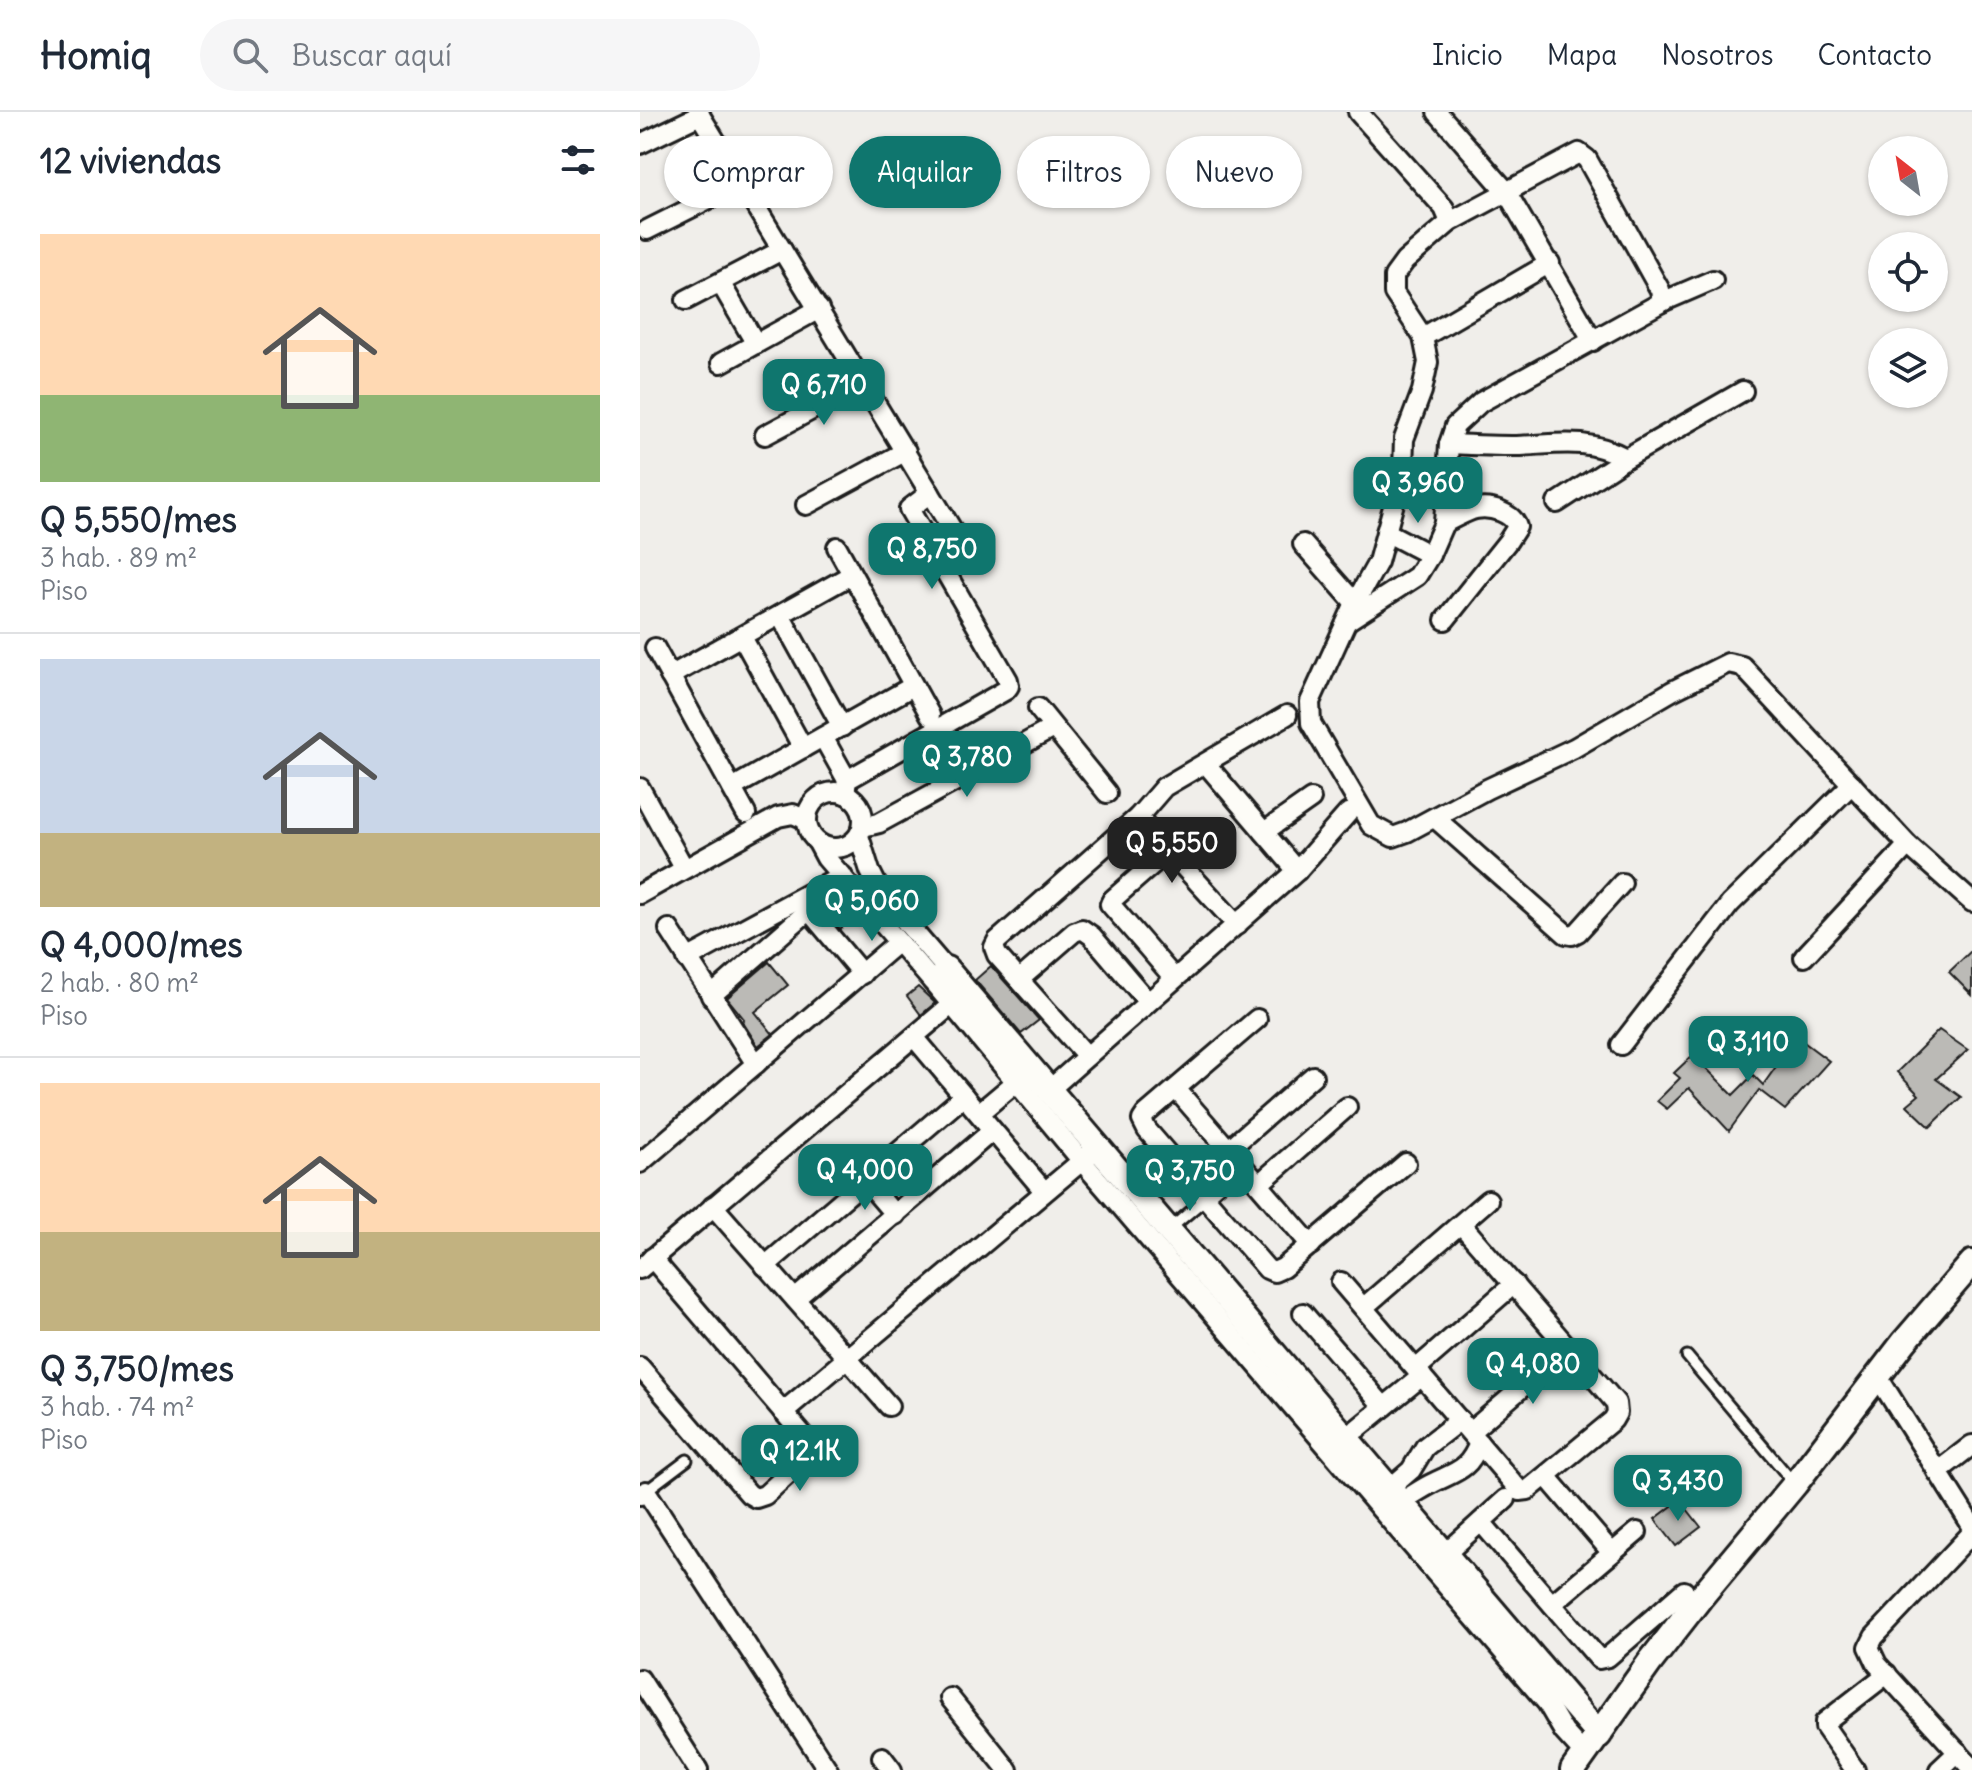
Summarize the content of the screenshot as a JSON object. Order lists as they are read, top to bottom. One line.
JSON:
{"north":"top left","page":{"header":"Homiq","search":"Buscar aquí","nav":["Inicio","Mapa","Nosotros","Contacto"],"heading":"12 viviendas","chip":["Comprar","Alquilar","Filtros","Nuevo"],"list":[{"name":"Q 5,550/mes","note":"3 hab. · 89 m² · Piso"},{"name":"Q 4,000/mes","note":"2 hab. · 80 m² · Piso"},{"name":"Q 3,750/mes","note":"3 hab. · 74 m² · Piso"}],"price":["Q 6,710","Q 3,960","Q 8,750","Q 3,780","Q 5,550","Q 5,060","Q 3,110","Q 4,000","Q 3,750","Q 4,080","Q 12.1K","Q 3,430"]}}
